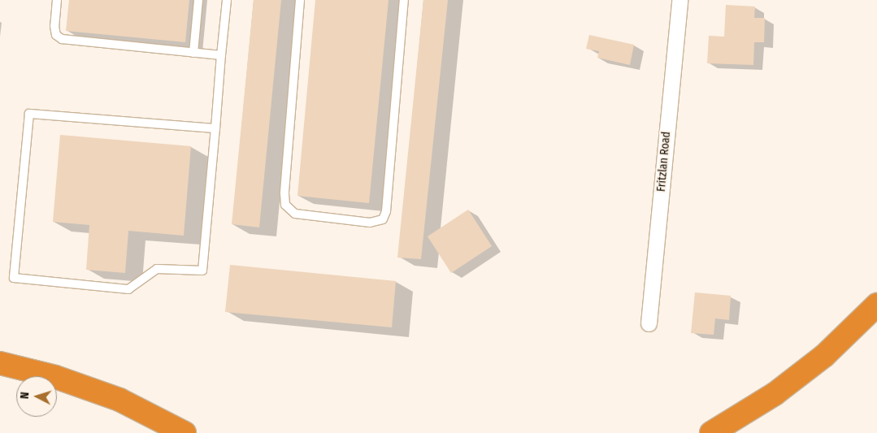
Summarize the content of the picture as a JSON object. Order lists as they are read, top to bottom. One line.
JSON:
{"streets":{"street":["Fritzlan Road"]},"north":"left"}
